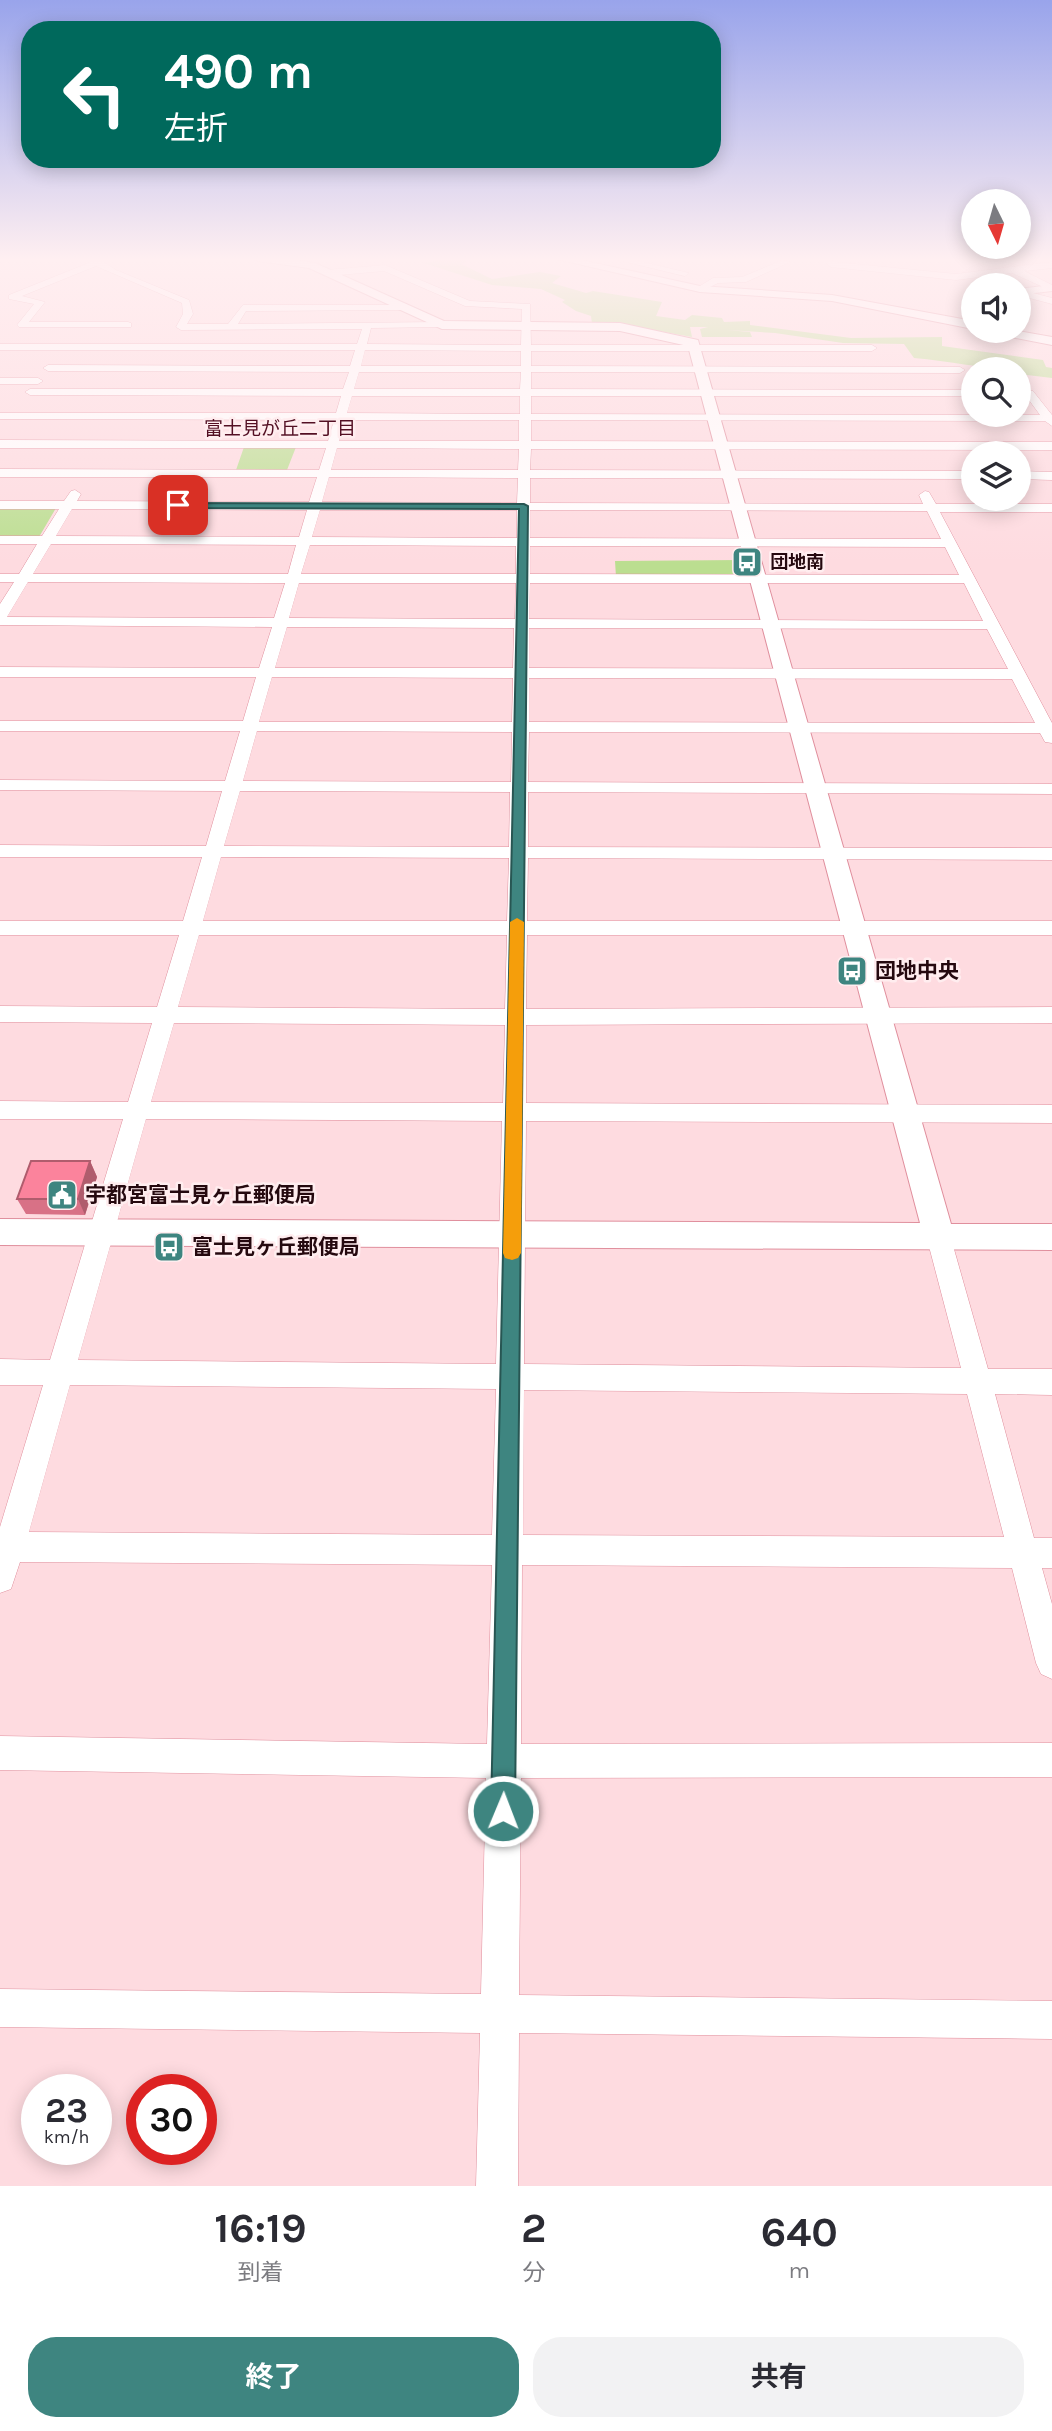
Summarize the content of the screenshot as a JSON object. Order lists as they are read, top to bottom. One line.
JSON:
{"districts":["富士見が丘二丁目"],"places":{"bus stop":["団地南","団地中央","富士見ヶ丘郵便局"],"public building":["宇都宮富士見ヶ丘郵便局"]},"north":"bottom","page":{"turn":["490 m","左折"],"speed":"23 km/h","limit":"30","eta":["16:19","到着","2","分","640","m"],"buttons":["終了","共有"]}}
